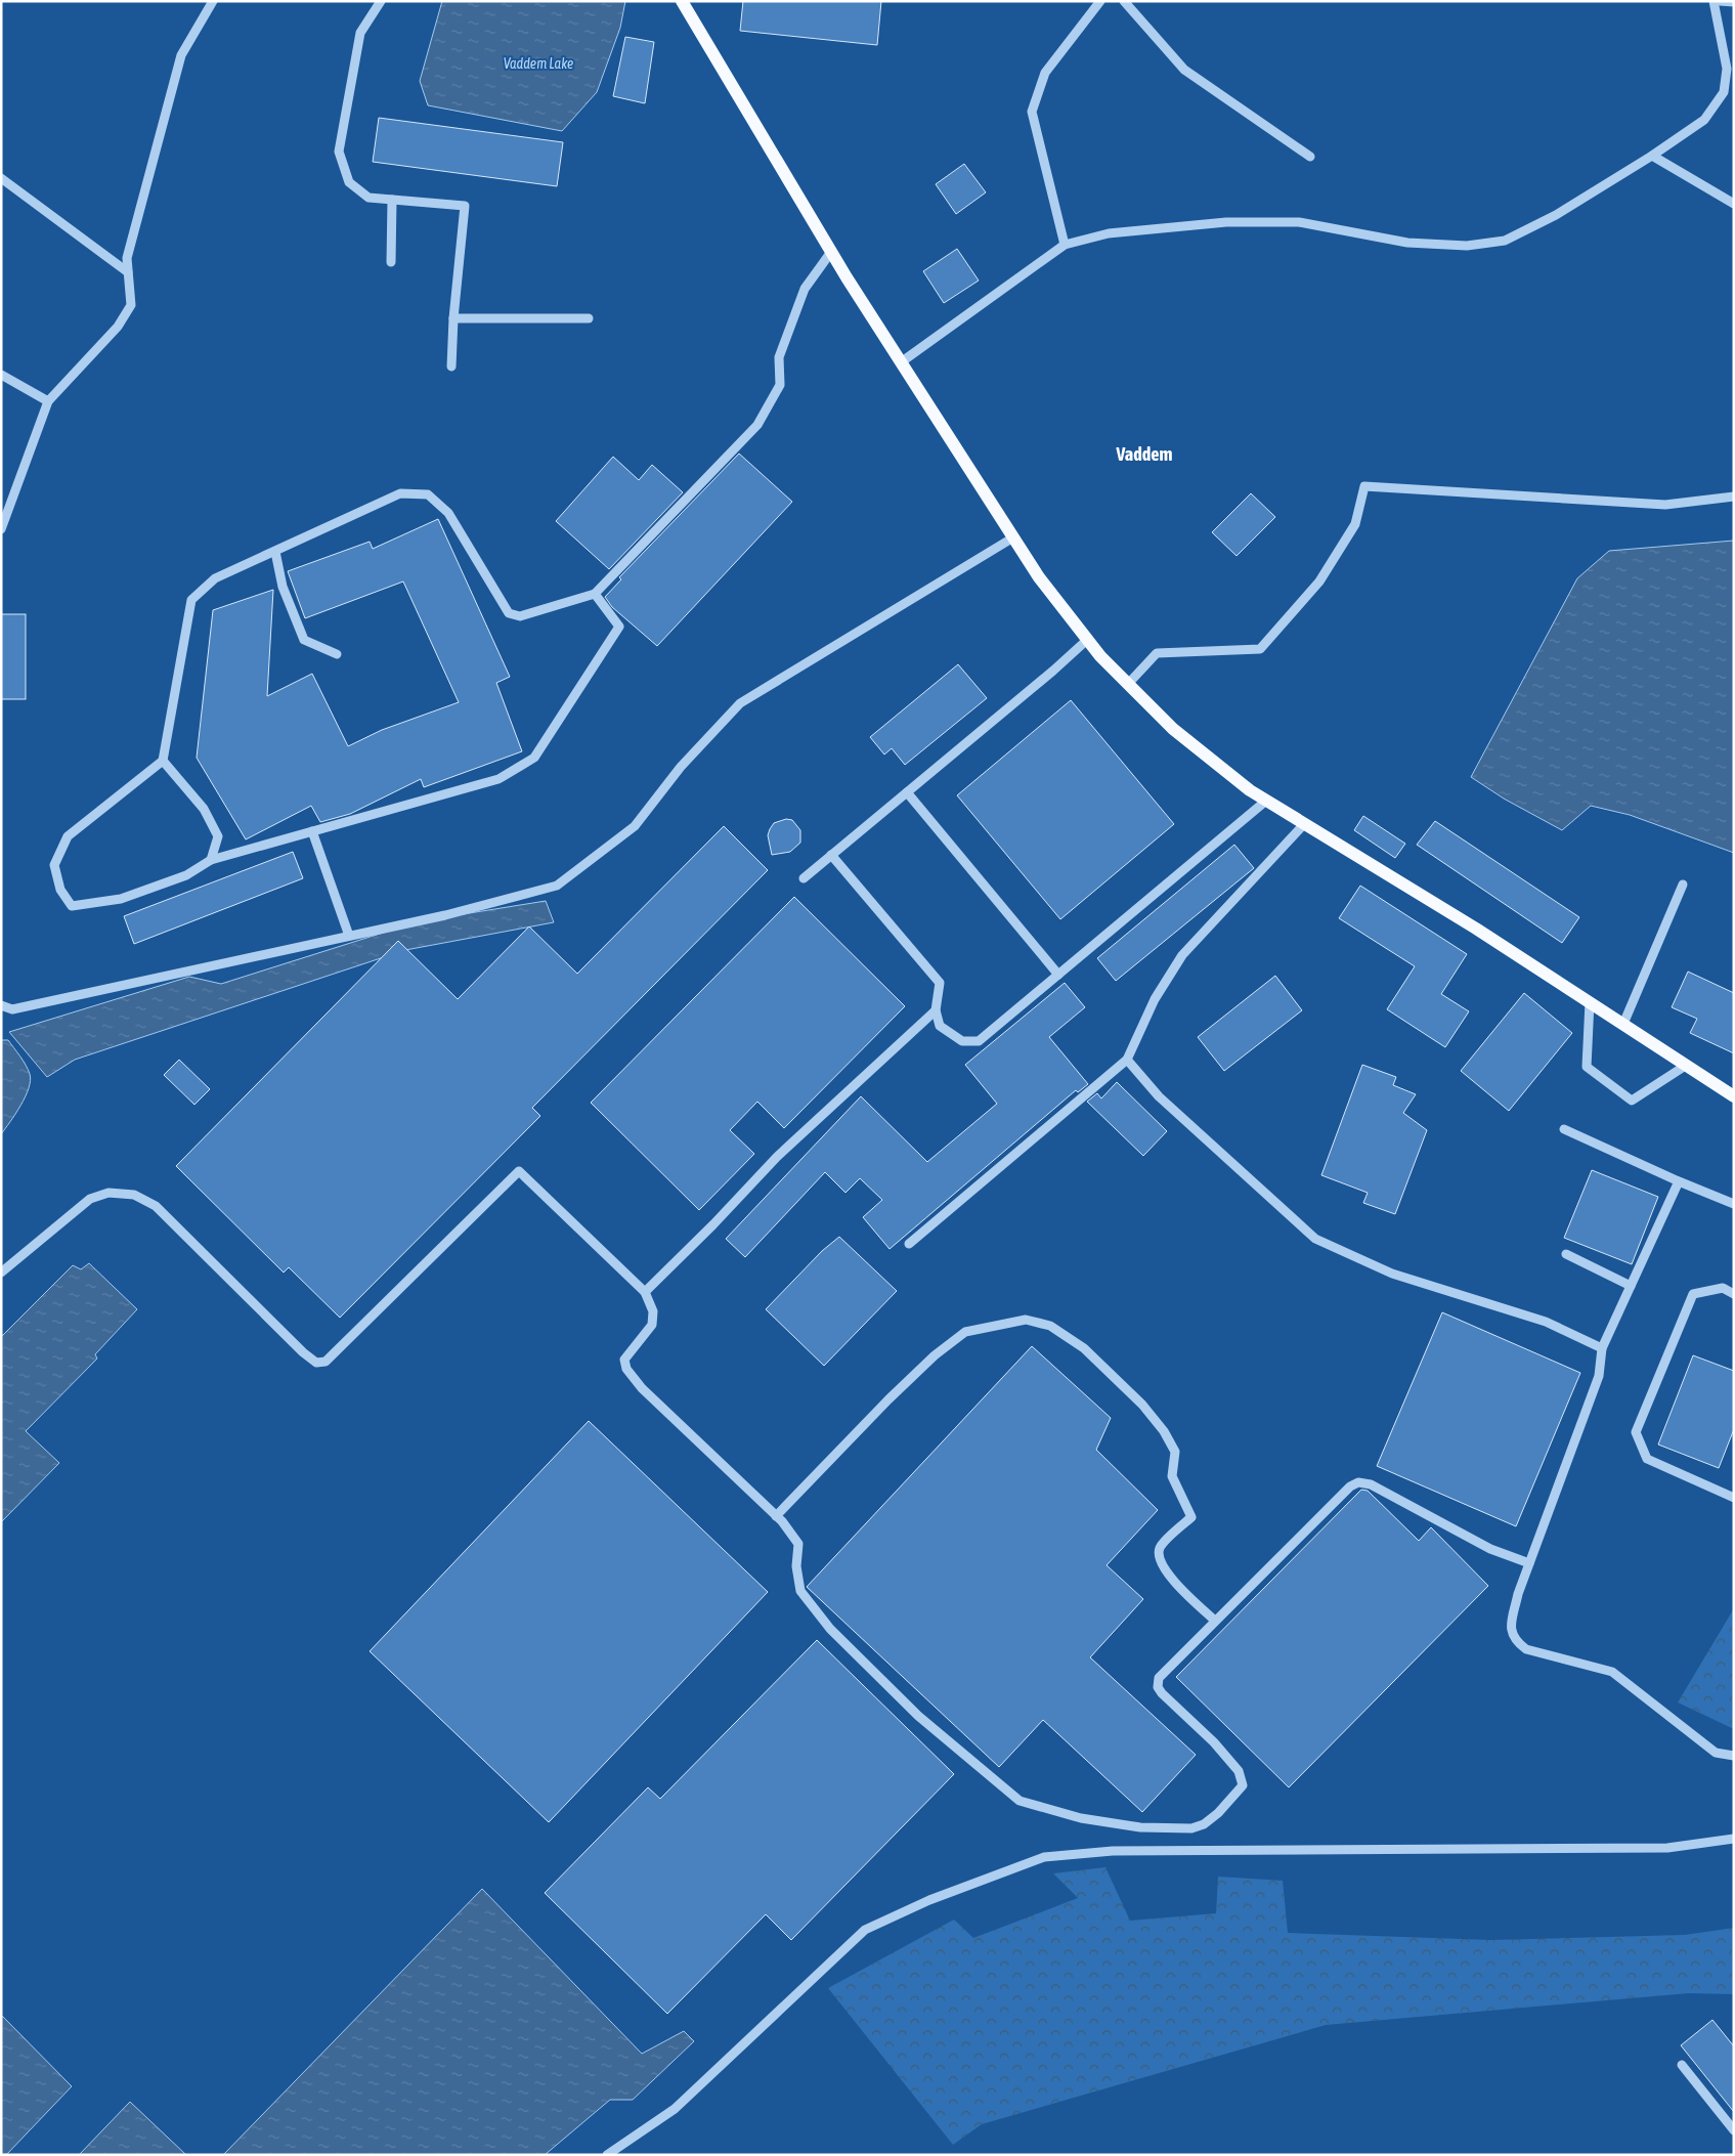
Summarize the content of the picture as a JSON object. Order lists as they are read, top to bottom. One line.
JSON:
{"districts":["Vaddem"],"water":["Vaddem Lake"]}
